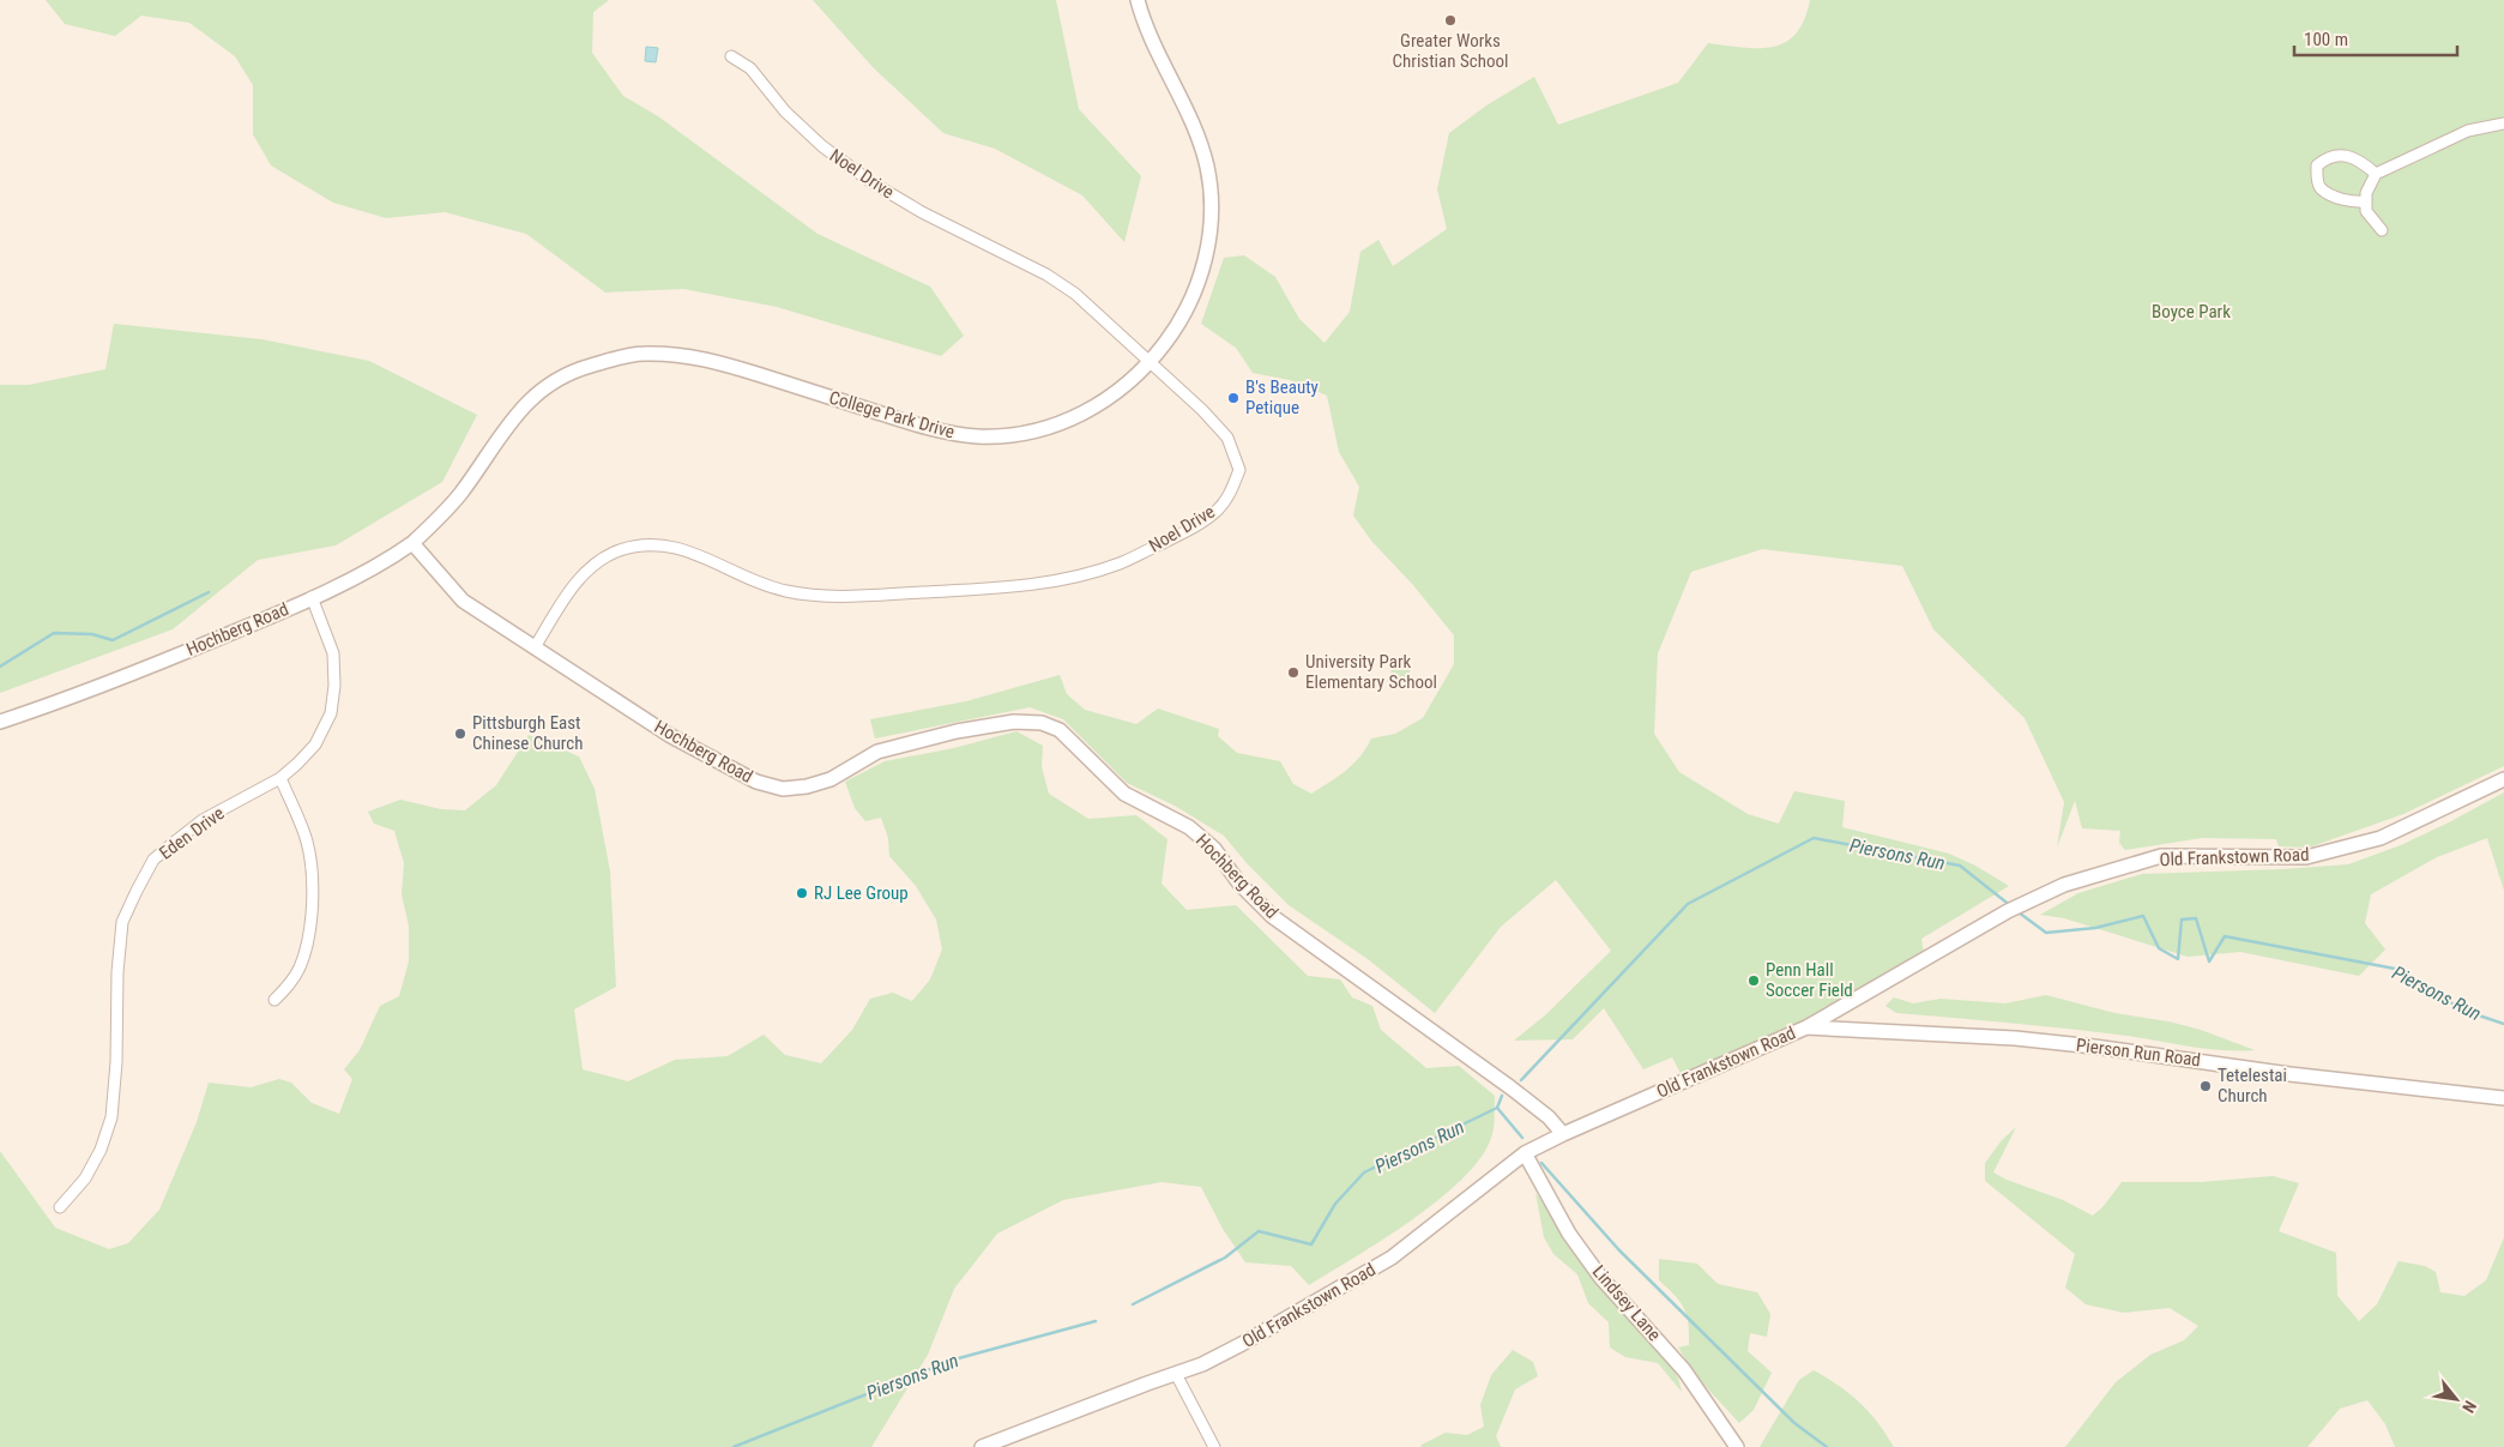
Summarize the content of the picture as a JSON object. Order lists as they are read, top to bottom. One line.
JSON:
{"streets":{"street":["Noel Drive","College Park Drive","Hochberg Road","Eden Drive","Old Frankstown Road","Pierson Run Road","Lindsey Lane"]},"crossings":[["Noel Drive","College Park Drive"],["Noel Drive","Hochberg Road"],["College Park Drive","Hochberg Road"],["Hochberg Road","Eden Drive"],["Hochberg Road","Old Frankstown Road"],["Old Frankstown Road","Pierson Run Road"],["Old Frankstown Road","Lindsey Lane"]],"water":["Piersons Run"],"parks":["Boyce Park"],"places":["Greater Works Christian School","B's Beauty Petique","University Park Elementary School","Pittsburgh East Chinese Church","RJ Lee Group","Penn Hall Soccer Field","Tetelestai Church"],"scale_bar":"100 m","north":"bottom right"}
